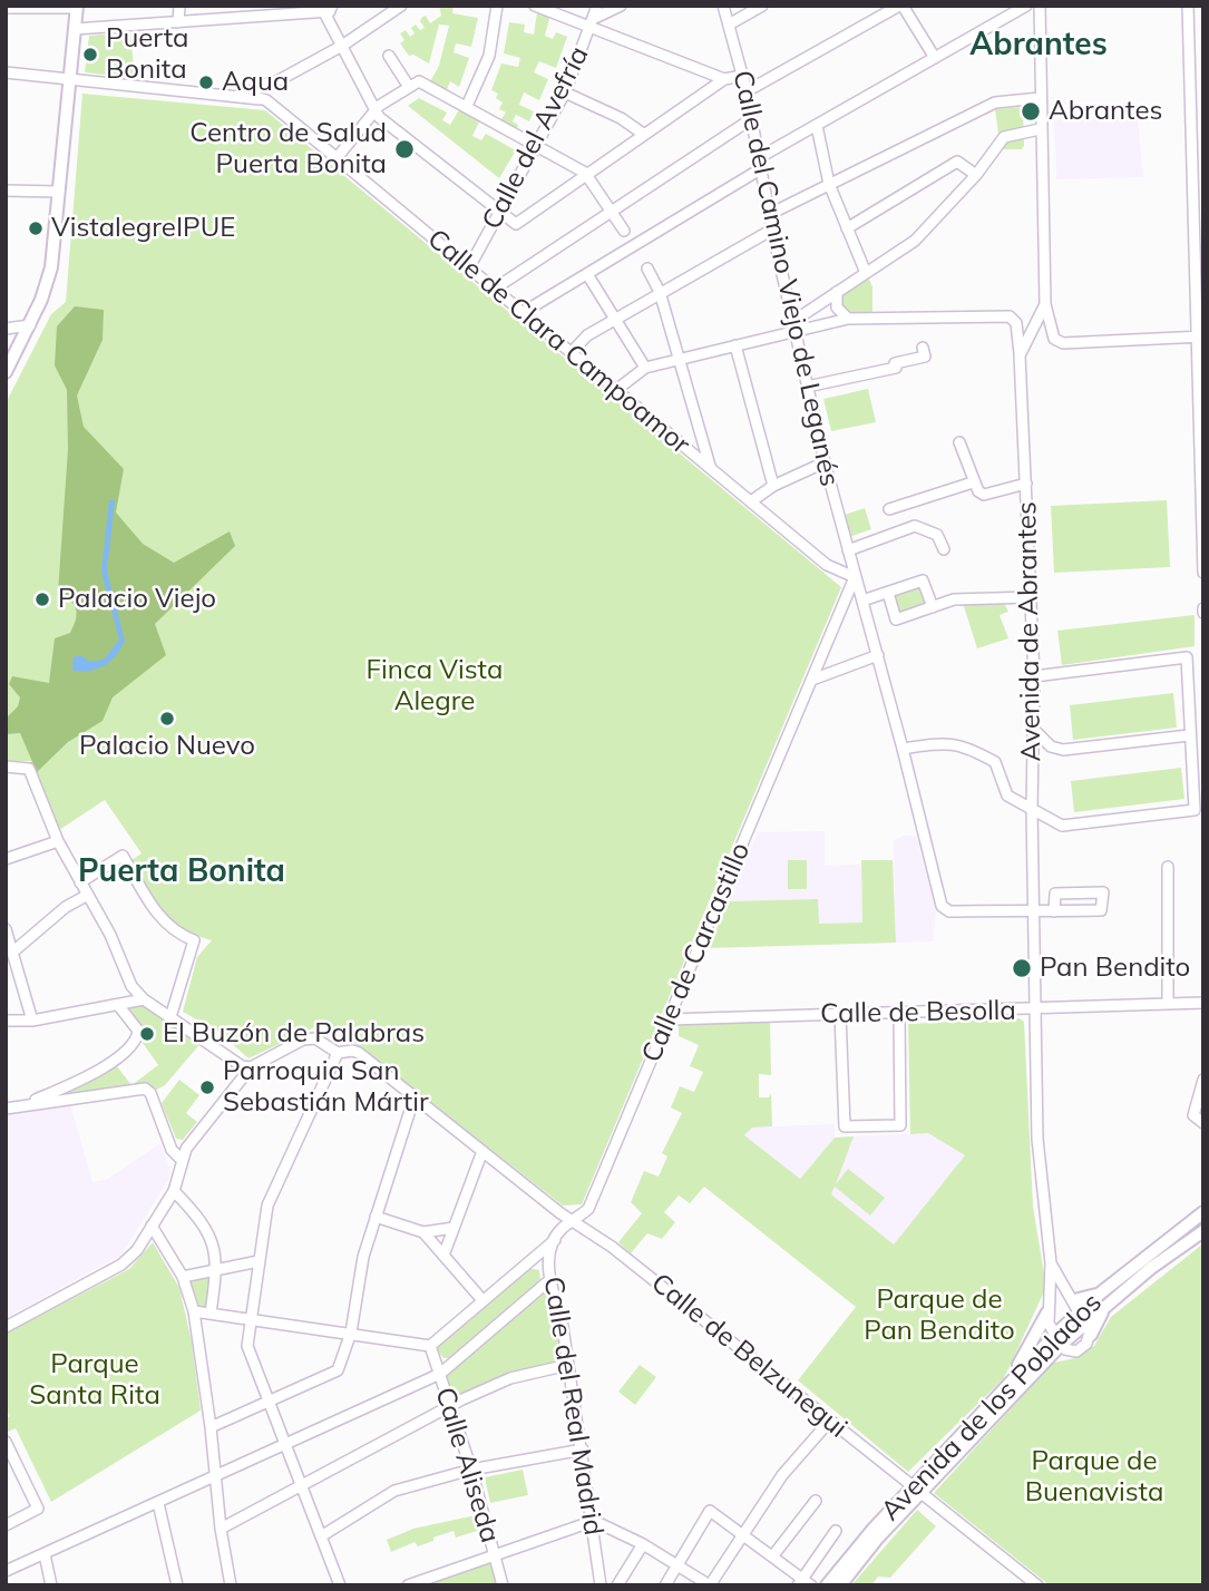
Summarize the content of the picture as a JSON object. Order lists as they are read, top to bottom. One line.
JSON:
{"streets":{"main road":["Avenida de los Poblados"],"street":["Calle del Avefría","Calle del Camino Viejo de Leganés","Calle de Clara Campoamor","Avenida de Abrantes","Calle de Carcastillo","Calle de Besolla","Calle de Belzunegui","Calle del Real Madrid","Calle Aliseda"]},"crossings":[["Calle del Avefría","Calle de Clara Campoamor"],["Calle del Camino Viejo de Leganés","Calle de Clara Campoamor"],["Calle del Camino Viejo de Leganés","Avenida de Abrantes"],["Calle del Camino Viejo de Leganés","Calle de Carcastillo"],["Calle de Clara Campoamor","Calle de Carcastillo"],["Avenida de Abrantes","Calle de Besolla"],["Avenida de Abrantes","Avenida de los Poblados"],["Calle de Carcastillo","Calle de Besolla"],["Calle de Carcastillo","Calle de Belzunegui"],["Calle de Carcastillo","Calle del Real Madrid"],["Calle de Belzunegui","Calle del Real Madrid"],["Calle de Belzunegui","Avenida de los Poblados"]],"districts":["Abrantes","Puerta Bonita"],"parks":["Finca Vista Alegre","Parque de Pan Bendito","Parque Santa Rita","Parque de Buenavista"],"places":["Puerta Bonita","Aqua","Abrantes","Centro de Salud Puerta Bonita","VistalegreIPUE","Palacio Viejo","Palacio Nuevo","Pan Bendito","El Buzón de Palabras","Parroquia San Sebastián Mártir"]}
